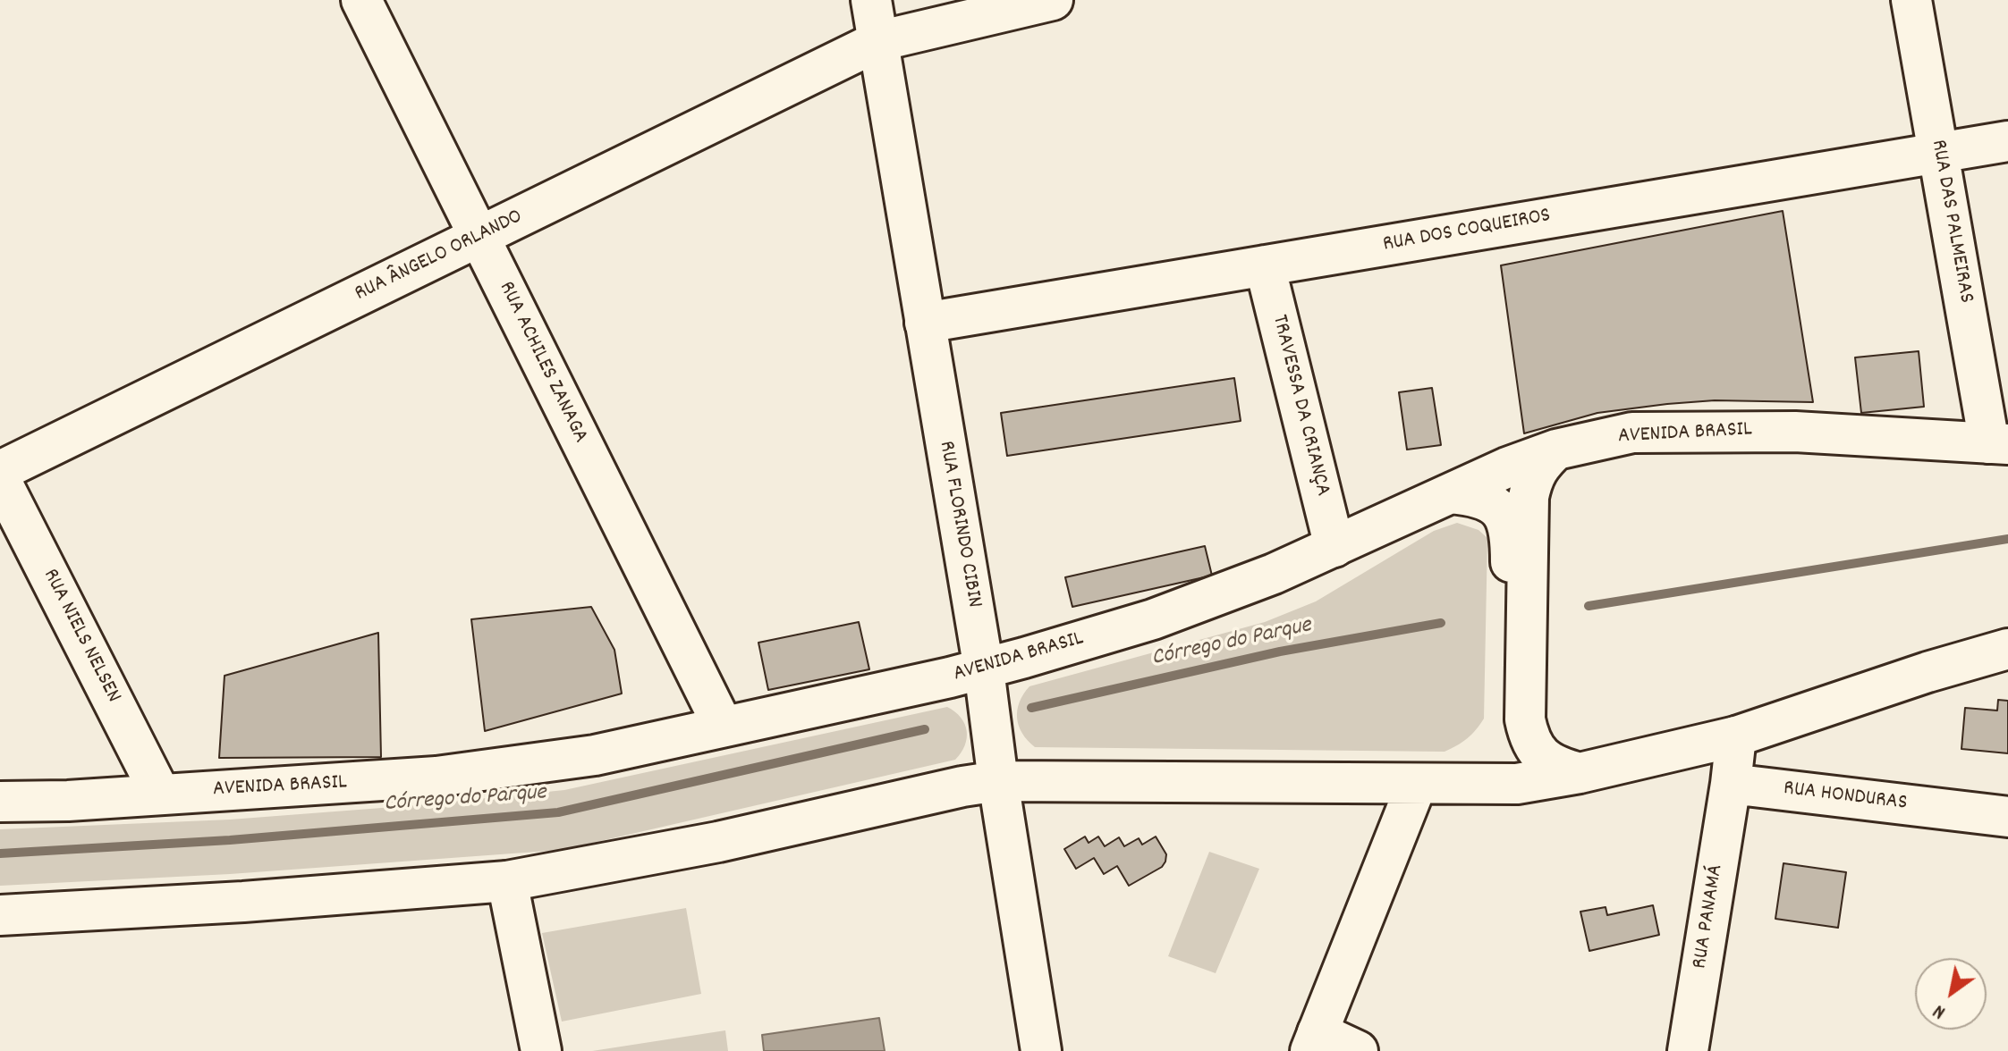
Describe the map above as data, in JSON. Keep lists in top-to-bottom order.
{
  "streets": {
    "main road": [
      "RUA DAS PALMEIRAS",
      "RUA DOS COQUEIROS",
      "RUA ÂNGELO ORLANDO",
      "RUA ACHILES ZANAGA",
      "TRAVESSA DA CRIANÇA",
      "AVENIDA BRASIL",
      "RUA FLORINDO CIBIN",
      "RUA NIELS NELSEN",
      "RUA HONDURAS",
      "RUA PANAMÁ"
    ]
  },
  "crossings": [
    ["RUA DAS PALMEIRAS", "RUA DOS COQUEIROS"],
    ["RUA DAS PALMEIRAS", "AVENIDA BRASIL"],
    ["RUA DOS COQUEIROS", "TRAVESSA DA CRIANÇA"],
    ["RUA DOS COQUEIROS", "RUA FLORINDO CIBIN"],
    ["RUA ÂNGELO ORLANDO", "RUA ACHILES ZANAGA"],
    ["RUA ÂNGELO ORLANDO", "RUA FLORINDO CIBIN"],
    ["RUA ACHILES ZANAGA", "AVENIDA BRASIL"],
    ["TRAVESSA DA CRIANÇA", "AVENIDA BRASIL"],
    ["AVENIDA BRASIL", "RUA FLORINDO CIBIN"],
    ["AVENIDA BRASIL", "RUA NIELS NELSEN"],
    ["RUA HONDURAS", "RUA PANAMÁ"]
  ],
  "water": ["Córrego do Parque"],
  "north": "bottom left"
}
